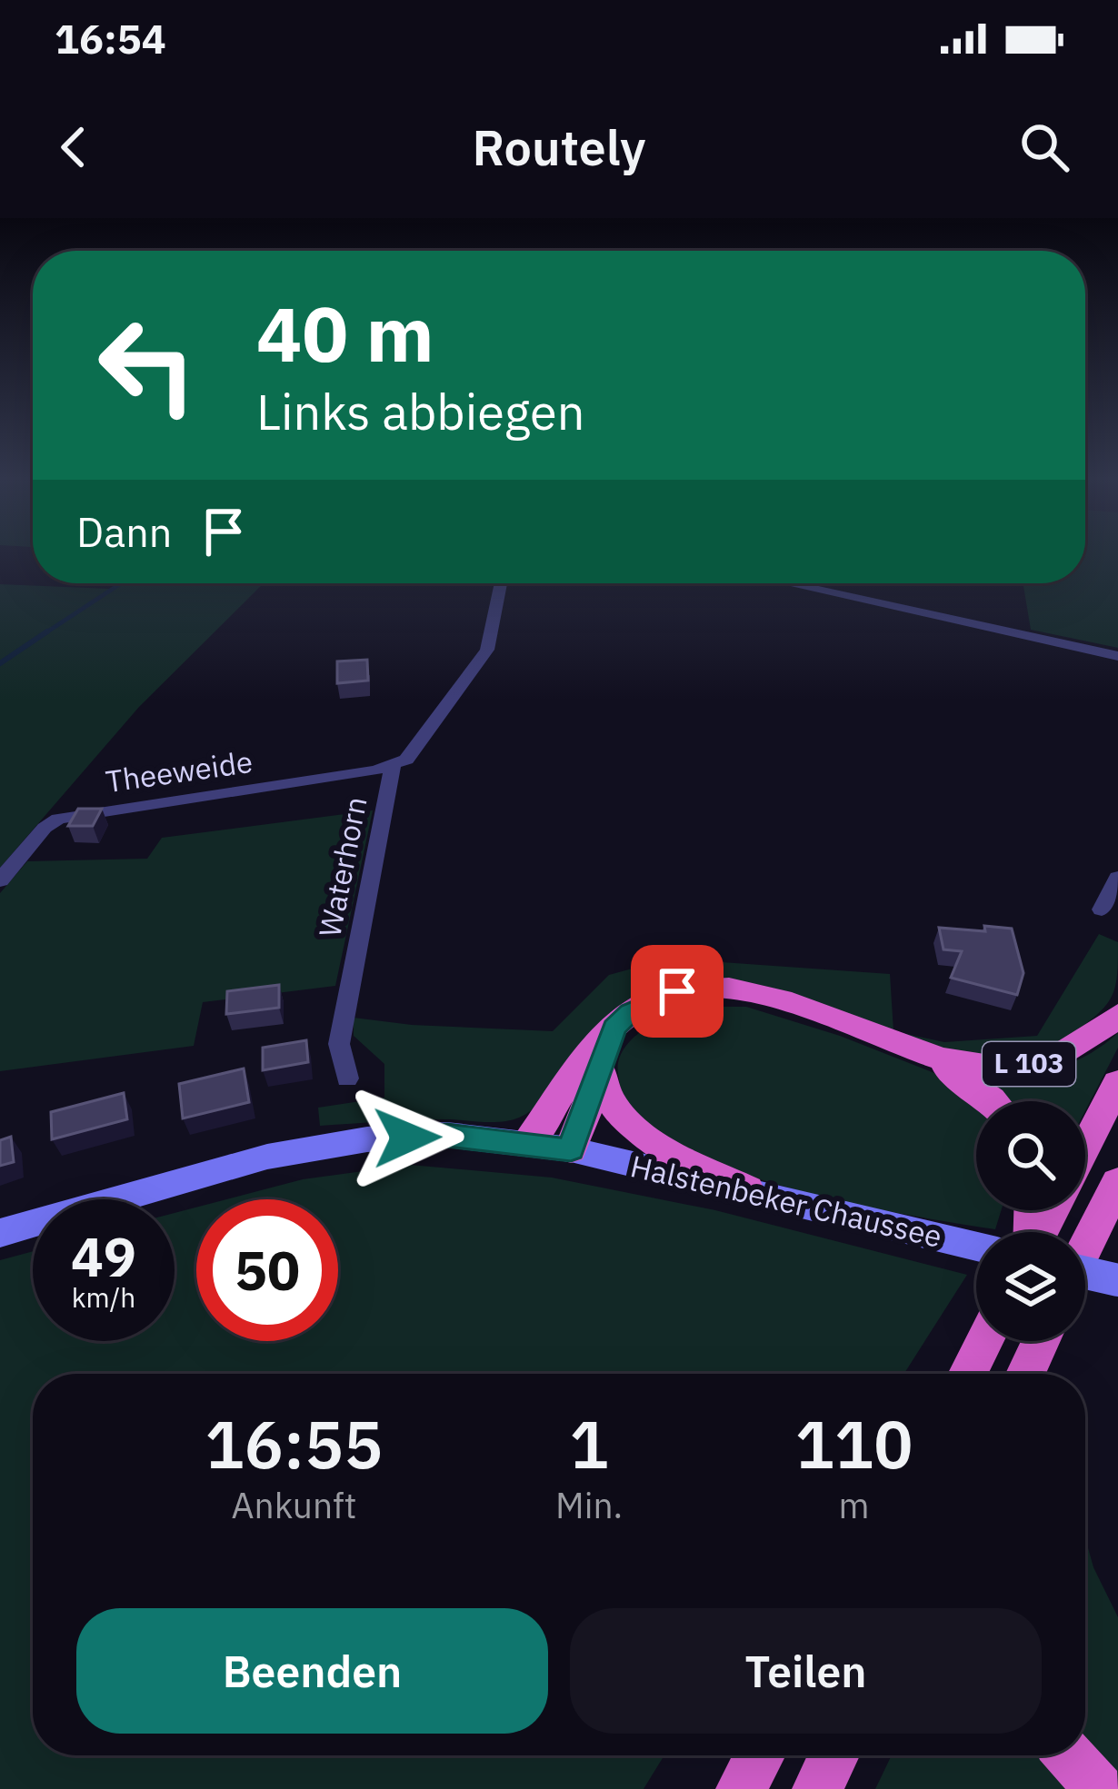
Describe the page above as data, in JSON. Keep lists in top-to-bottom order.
{
  "streets": {
    "highway": ["L 103"],
    "main road": ["Halstenbeker Chaussee"],
    "street": ["Theeweide", "Waterhorn"]
  },
  "crossings": [
    ["Theeweide", "Waterhorn"],
    ["L 103", "Halstenbeker Chaussee"]
  ],
  "page": {
    "status": "16:54",
    "header": "Routely",
    "turn": ["40 m", "Links abbiegen"],
    "then": "Dann",
    "speed": "49 km/h",
    "limit": "50",
    "eta": [
      "16:55",
      "Ankunft",
      "1",
      "Min.",
      "110",
      "m"
    ],
    "buttons": ["Beenden", "Teilen"]
  }
}
